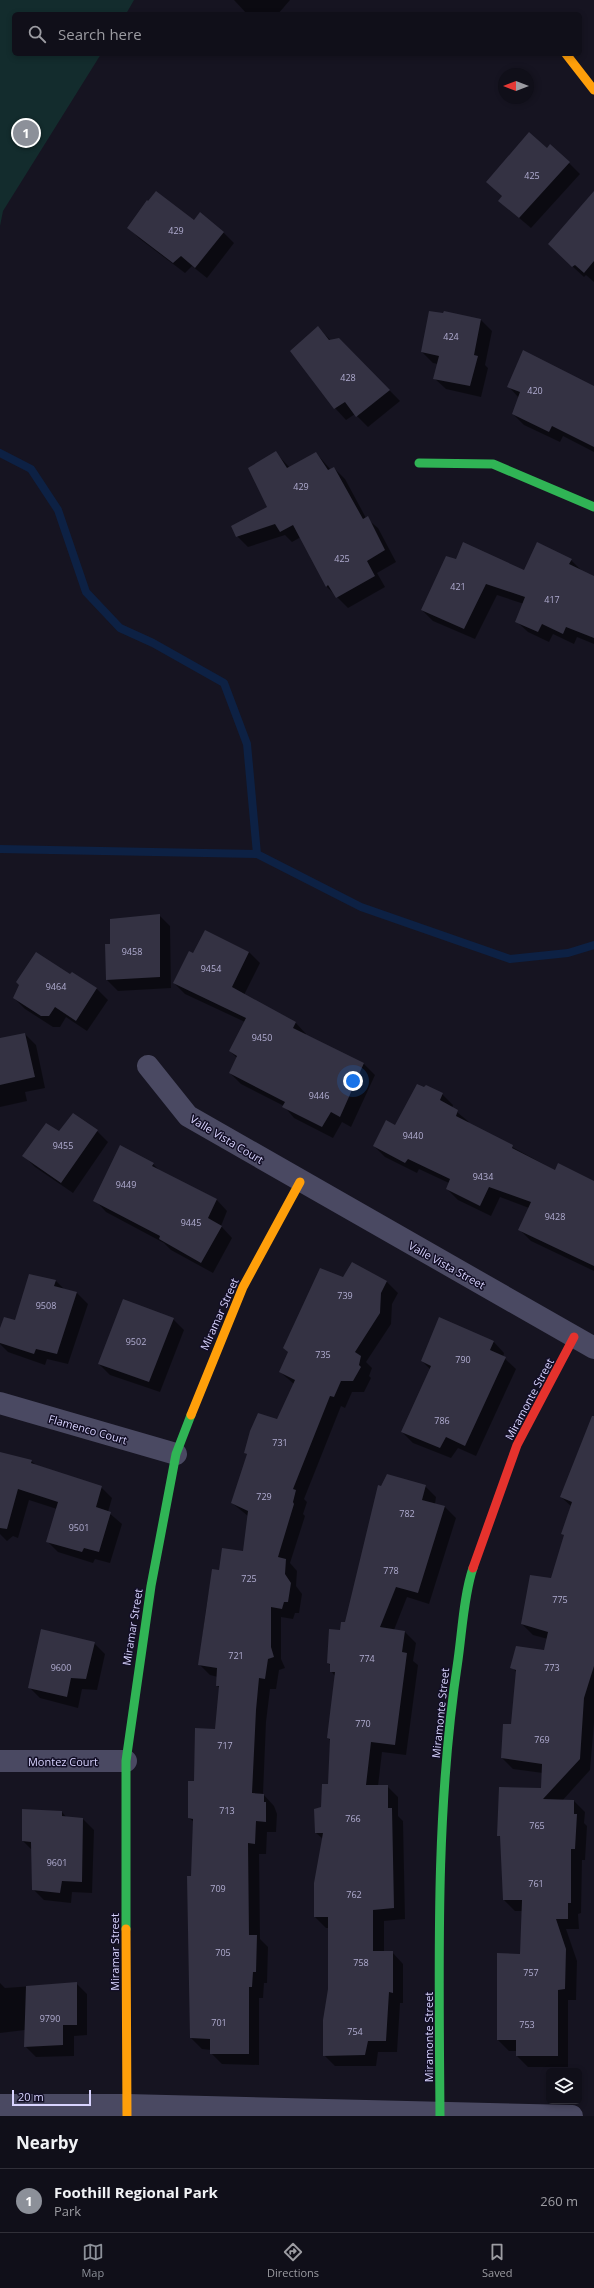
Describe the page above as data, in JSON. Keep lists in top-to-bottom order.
{
  "streets": {
    "street": [
      "Valle Vista Court",
      "Valle Vista Street",
      "Miramar Street",
      "Miramonte Street",
      "Flamenco Court",
      "Montez Court"
    ]
  },
  "crossings": [
    ["Valle Vista Court", "Valle Vista Street"],
    ["Valle Vista Court", "Miramar Street"],
    ["Valle Vista Street", "Miramar Street"],
    ["Valle Vista Street", "Miramonte Street"],
    ["Miramar Street", "Flamenco Court"],
    ["Miramar Street", "Montez Court"]
  ],
  "house_numbers": [
    "425",
    "429",
    "424",
    "428",
    "420",
    "429",
    "425",
    "421",
    "417",
    "9458",
    "9454",
    "9464",
    "9450",
    "9446",
    "9440",
    "9455",
    "9434",
    "9449",
    "9428",
    "9445",
    "739",
    "9508",
    "9502",
    "735",
    "790",
    "786",
    "731",
    "729",
    "782",
    "9501",
    "778",
    "725",
    "775",
    "721",
    "774",
    "9600",
    "773",
    "770",
    "769",
    "717",
    "713",
    "766",
    "765",
    "9601",
    "761",
    "709",
    "762",
    "705",
    "758",
    "757",
    "9790",
    "701",
    "753",
    "754"
  ],
  "scale_bar": "20 m",
  "north": "left",
  "page": {
    "search": "Search here",
    "pins": "1",
    "scale": "20 m",
    "heading": "Nearby",
    "list": [
      {
        "mark": "1",
        "name": "Foothill Regional Park",
        "note": "Park",
        "value": "260 m"
      }
    ],
    "nav": ["Map", "Directions", "Saved"]
  }
}
